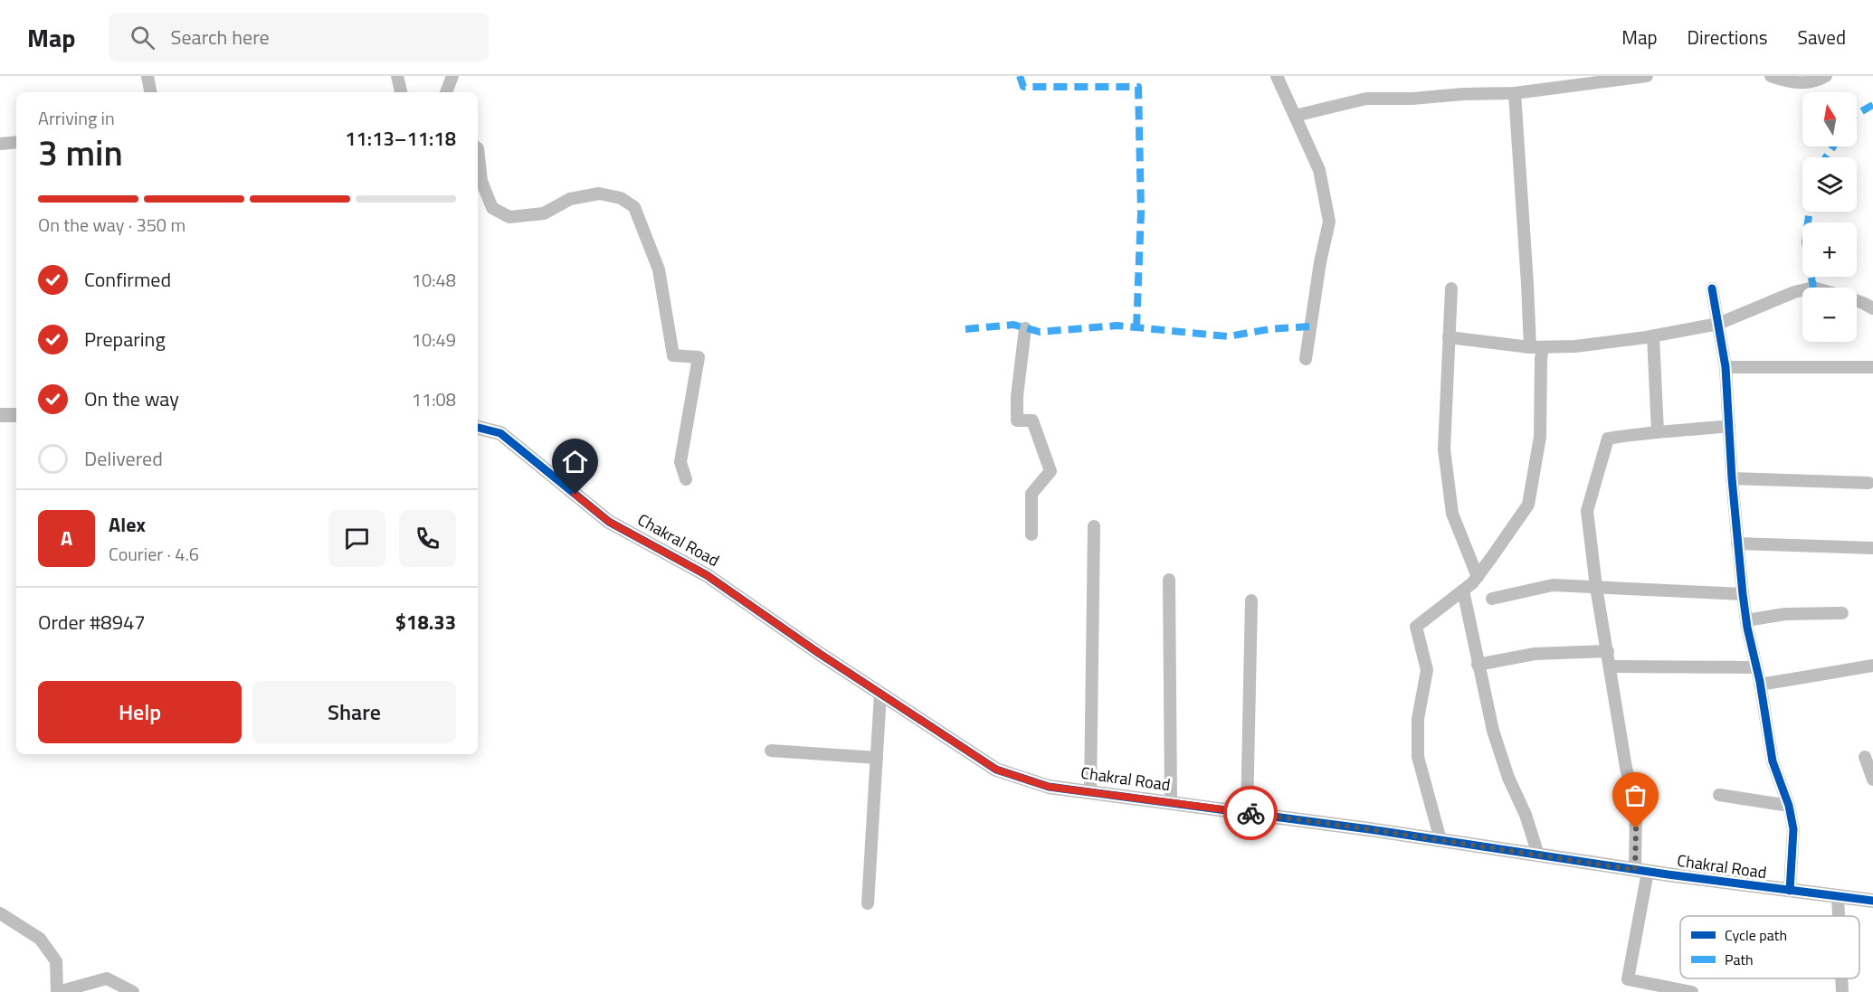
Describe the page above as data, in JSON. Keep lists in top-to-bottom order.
{
  "streets": {
    "street": ["Chakral Road"]
  },
  "legend": ["Cycle path", "Path"],
  "north": "top",
  "page": {
    "header": "Map",
    "search": "Search here",
    "nav": ["Map", "Directions", "Saved"],
    "map_buttons": ["+", "−"],
    "heading": ["3 min", "Arriving in", "11:13–11:18"],
    "panel": [
      "Alex",
      "Courier · 4.6",
      "Order #8947",
      "$18.33"
    ],
    "bar": "On the way · 350 m",
    "list": [
      ["Confirmed", "10:48"],
      ["Preparing", "10:49"],
      ["On the way", "11:08"],
      "Delivered"
    ],
    "round": "A",
    "buttons": ["Help", "Share"]
  }
}
